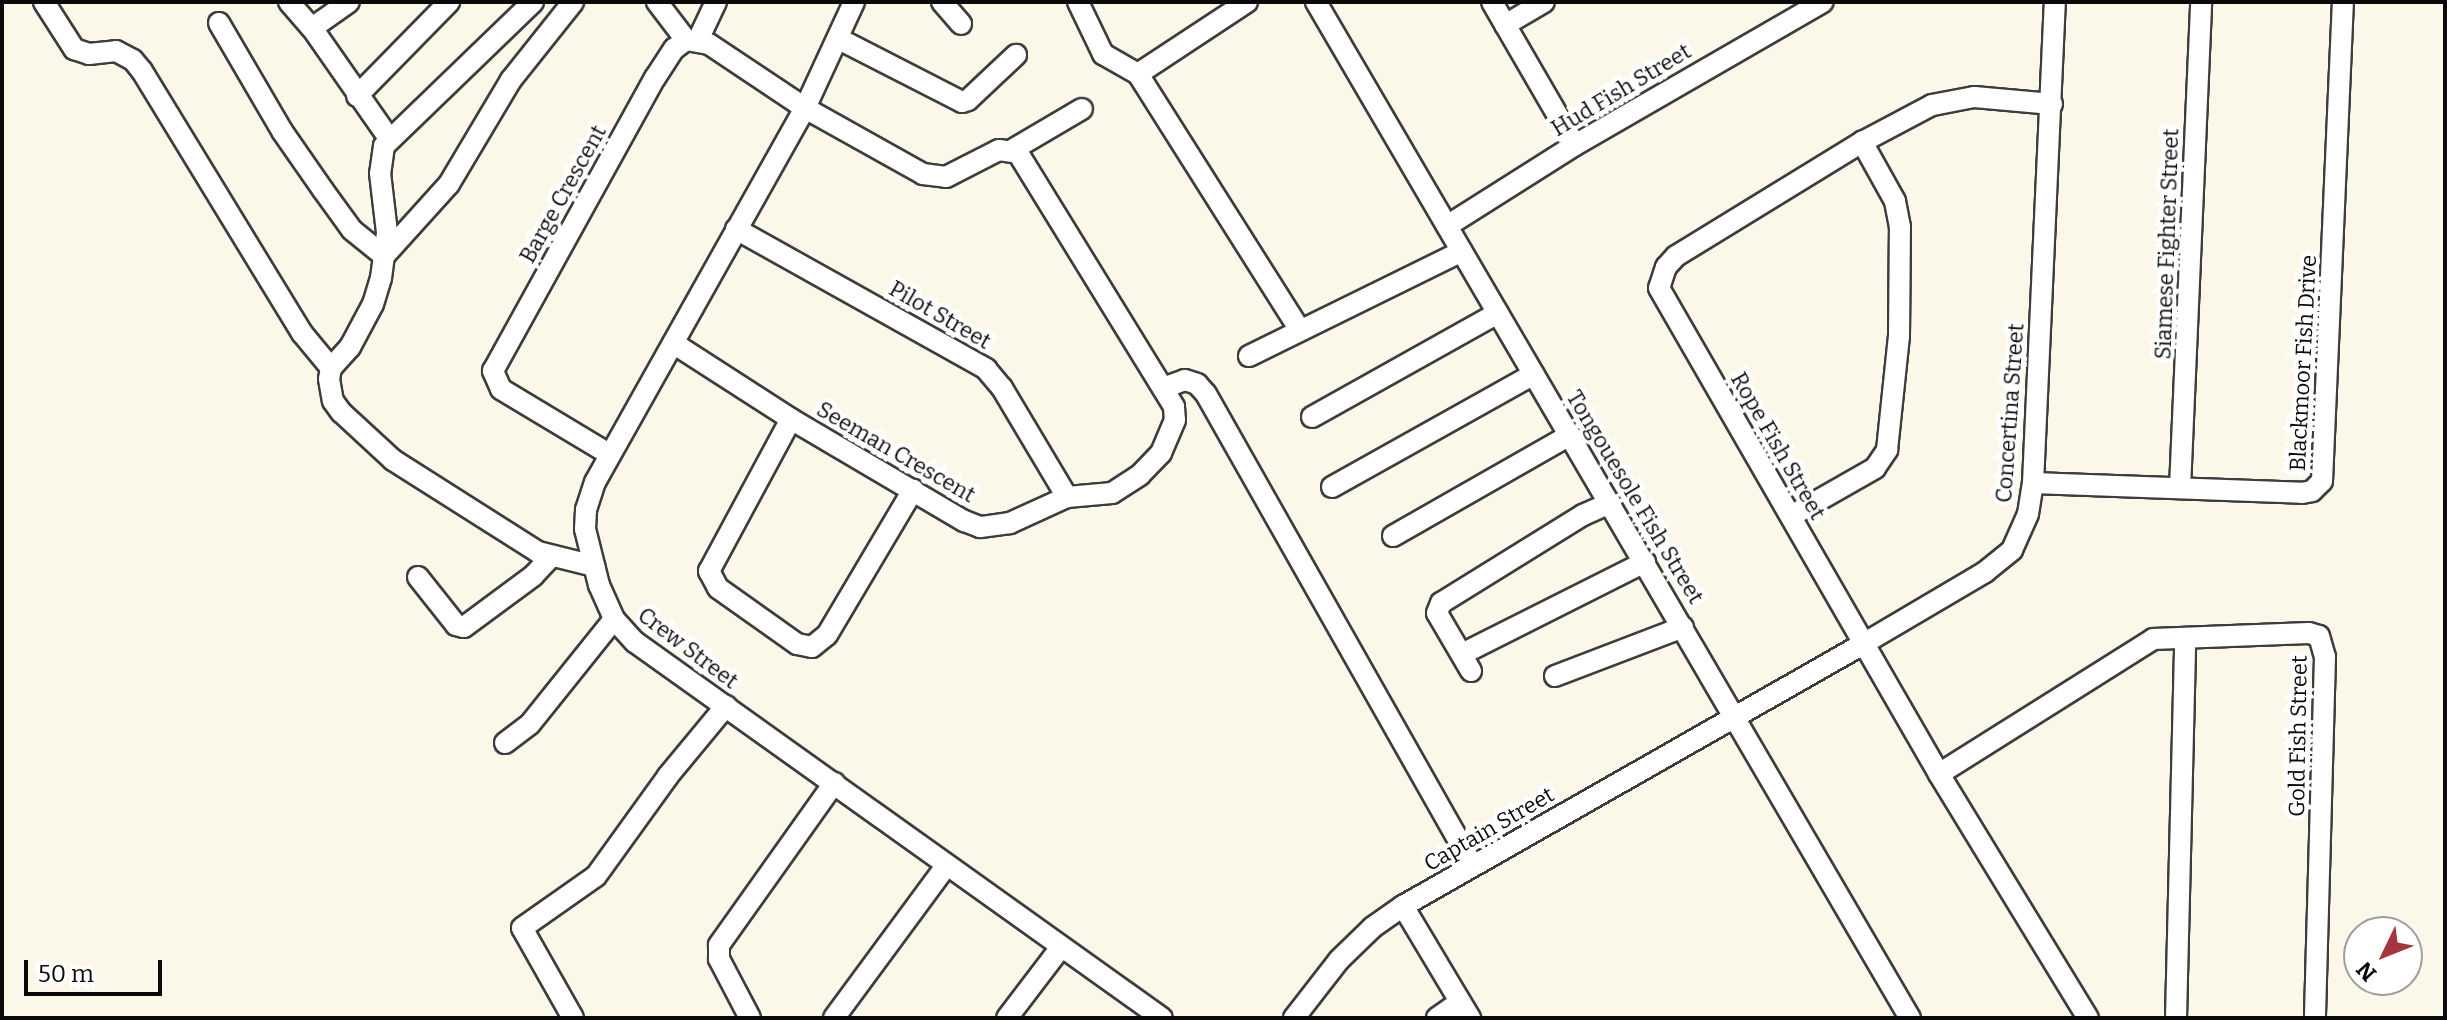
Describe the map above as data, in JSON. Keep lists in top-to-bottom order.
{
  "streets": {
    "street": [
      "Hud Fish Street",
      "Barge Crescent",
      "Siamese Fighter Street",
      "Pilot Street",
      "Blackmoor Fish Drive",
      "Concertina Street",
      "Rope Fish Street",
      "Seeman Crescent",
      "Tongouesole Fish Street",
      "Crew Street",
      "Gold Fish Street",
      "Captain Street"
    ]
  },
  "crossings": [
    ["Hud Fish Street", "Tongouesole Fish Street"],
    ["Barge Crescent", "Crew Street"],
    ["Siamese Fighter Street", "Blackmoor Fish Drive"],
    ["Pilot Street", "Seeman Crescent"],
    ["Pilot Street", "Crew Street"],
    ["Blackmoor Fish Drive", "Concertina Street"],
    ["Concertina Street", "Rope Fish Street"],
    ["Concertina Street", "Tongouesole Fish Street"],
    ["Concertina Street", "Captain Street"],
    ["Rope Fish Street", "Gold Fish Street"],
    ["Seeman Crescent", "Crew Street"],
    ["Tongouesole Fish Street", "Captain Street"]
  ],
  "scale_bar": "50 m",
  "north": "bottom left"
}
